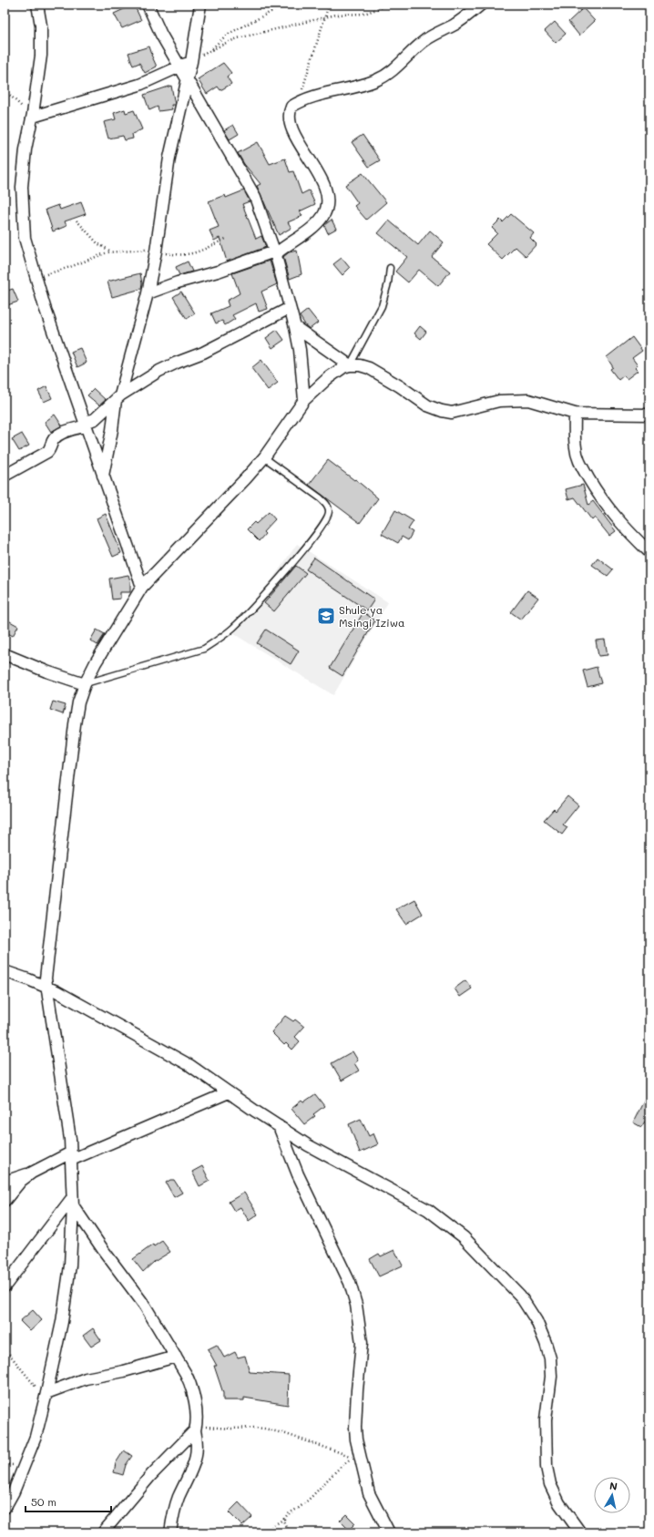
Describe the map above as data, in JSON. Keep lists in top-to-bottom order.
{
  "places": {
    "school or university": ["Shule ya Msingi Iziwa"]
  },
  "scale_bar": "50 m",
  "north": "top"
}
